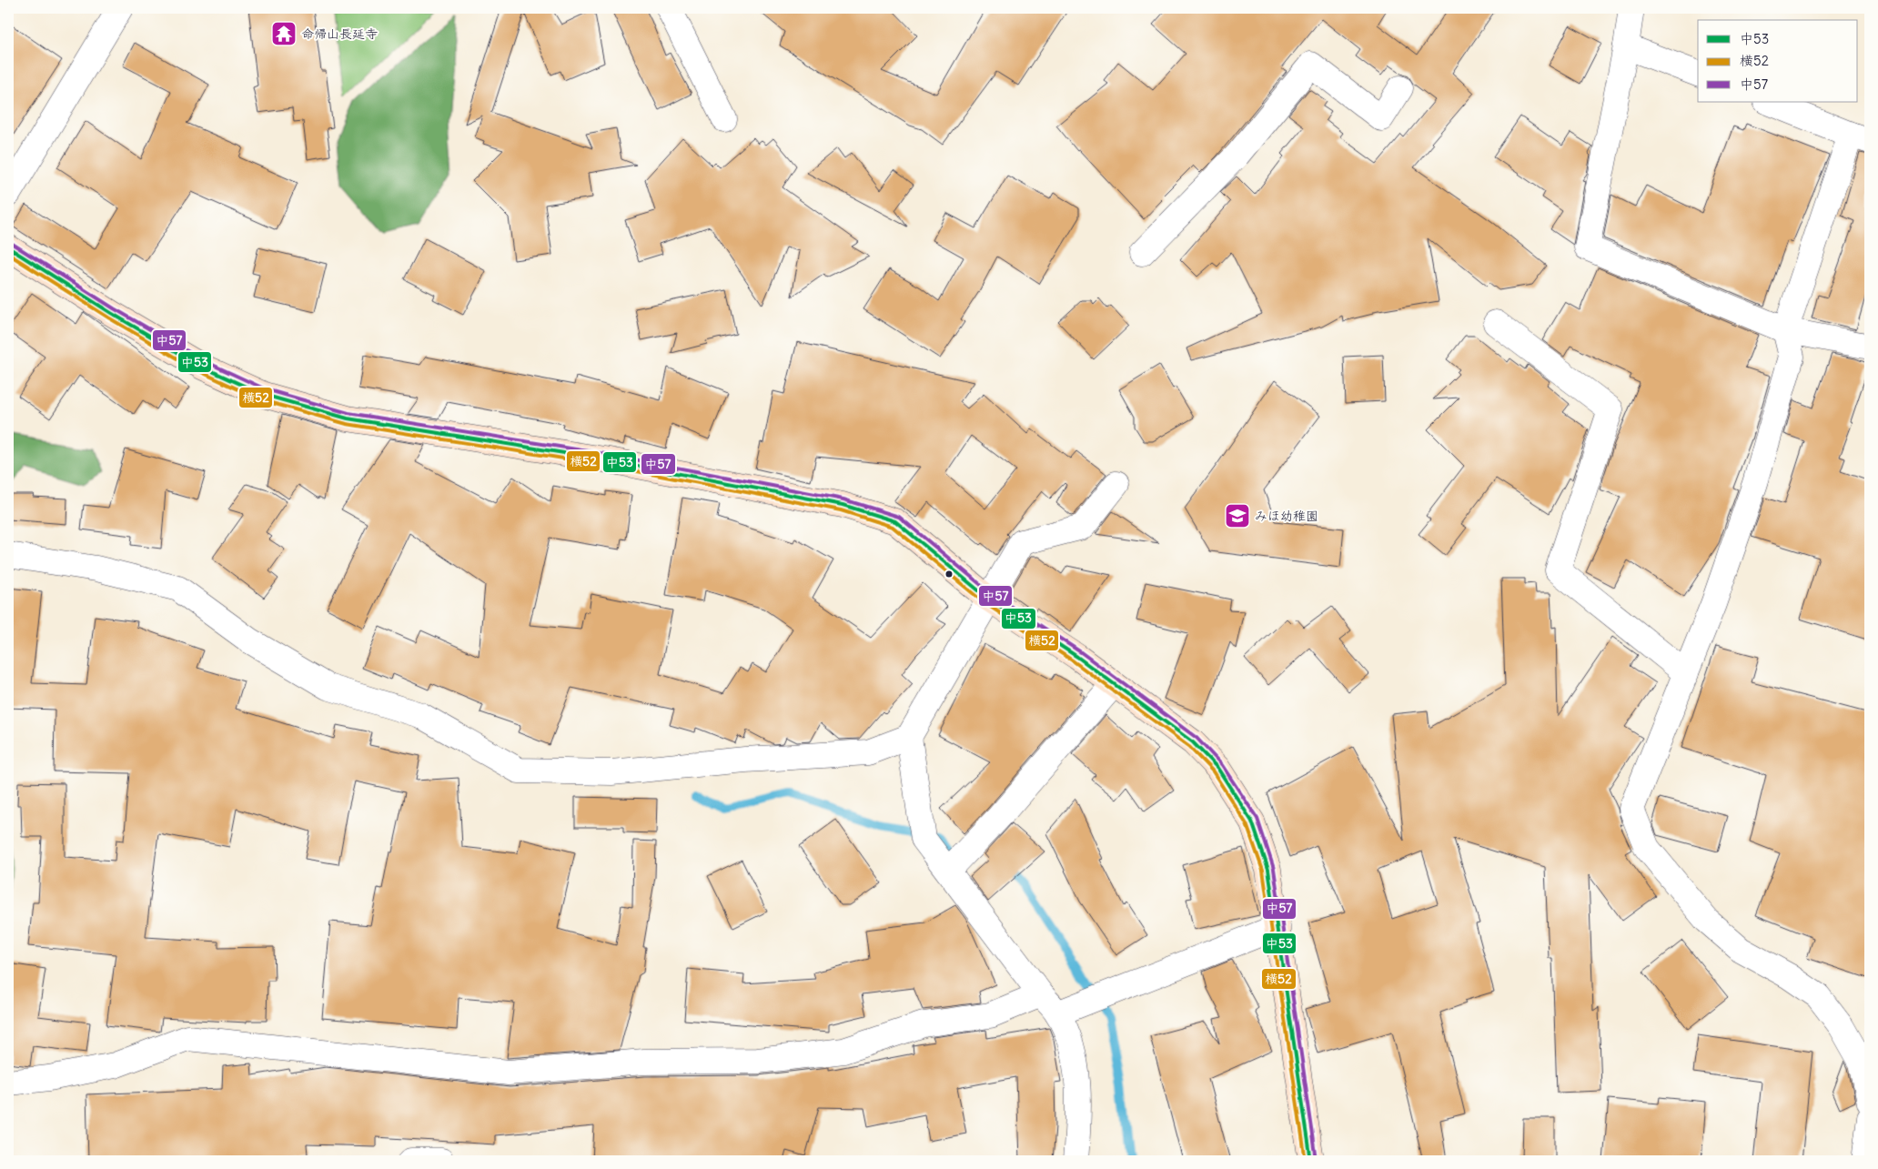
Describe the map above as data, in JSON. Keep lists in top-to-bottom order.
{
  "places": {
    "temple": ["命帰山長延寺"],
    "school or university": ["みほ幼稚園"]
  },
  "lines": ["transit line 中57", "transit line 中53", "transit line 横52"],
  "legend": ["中53", "横52", "中57"]
}
